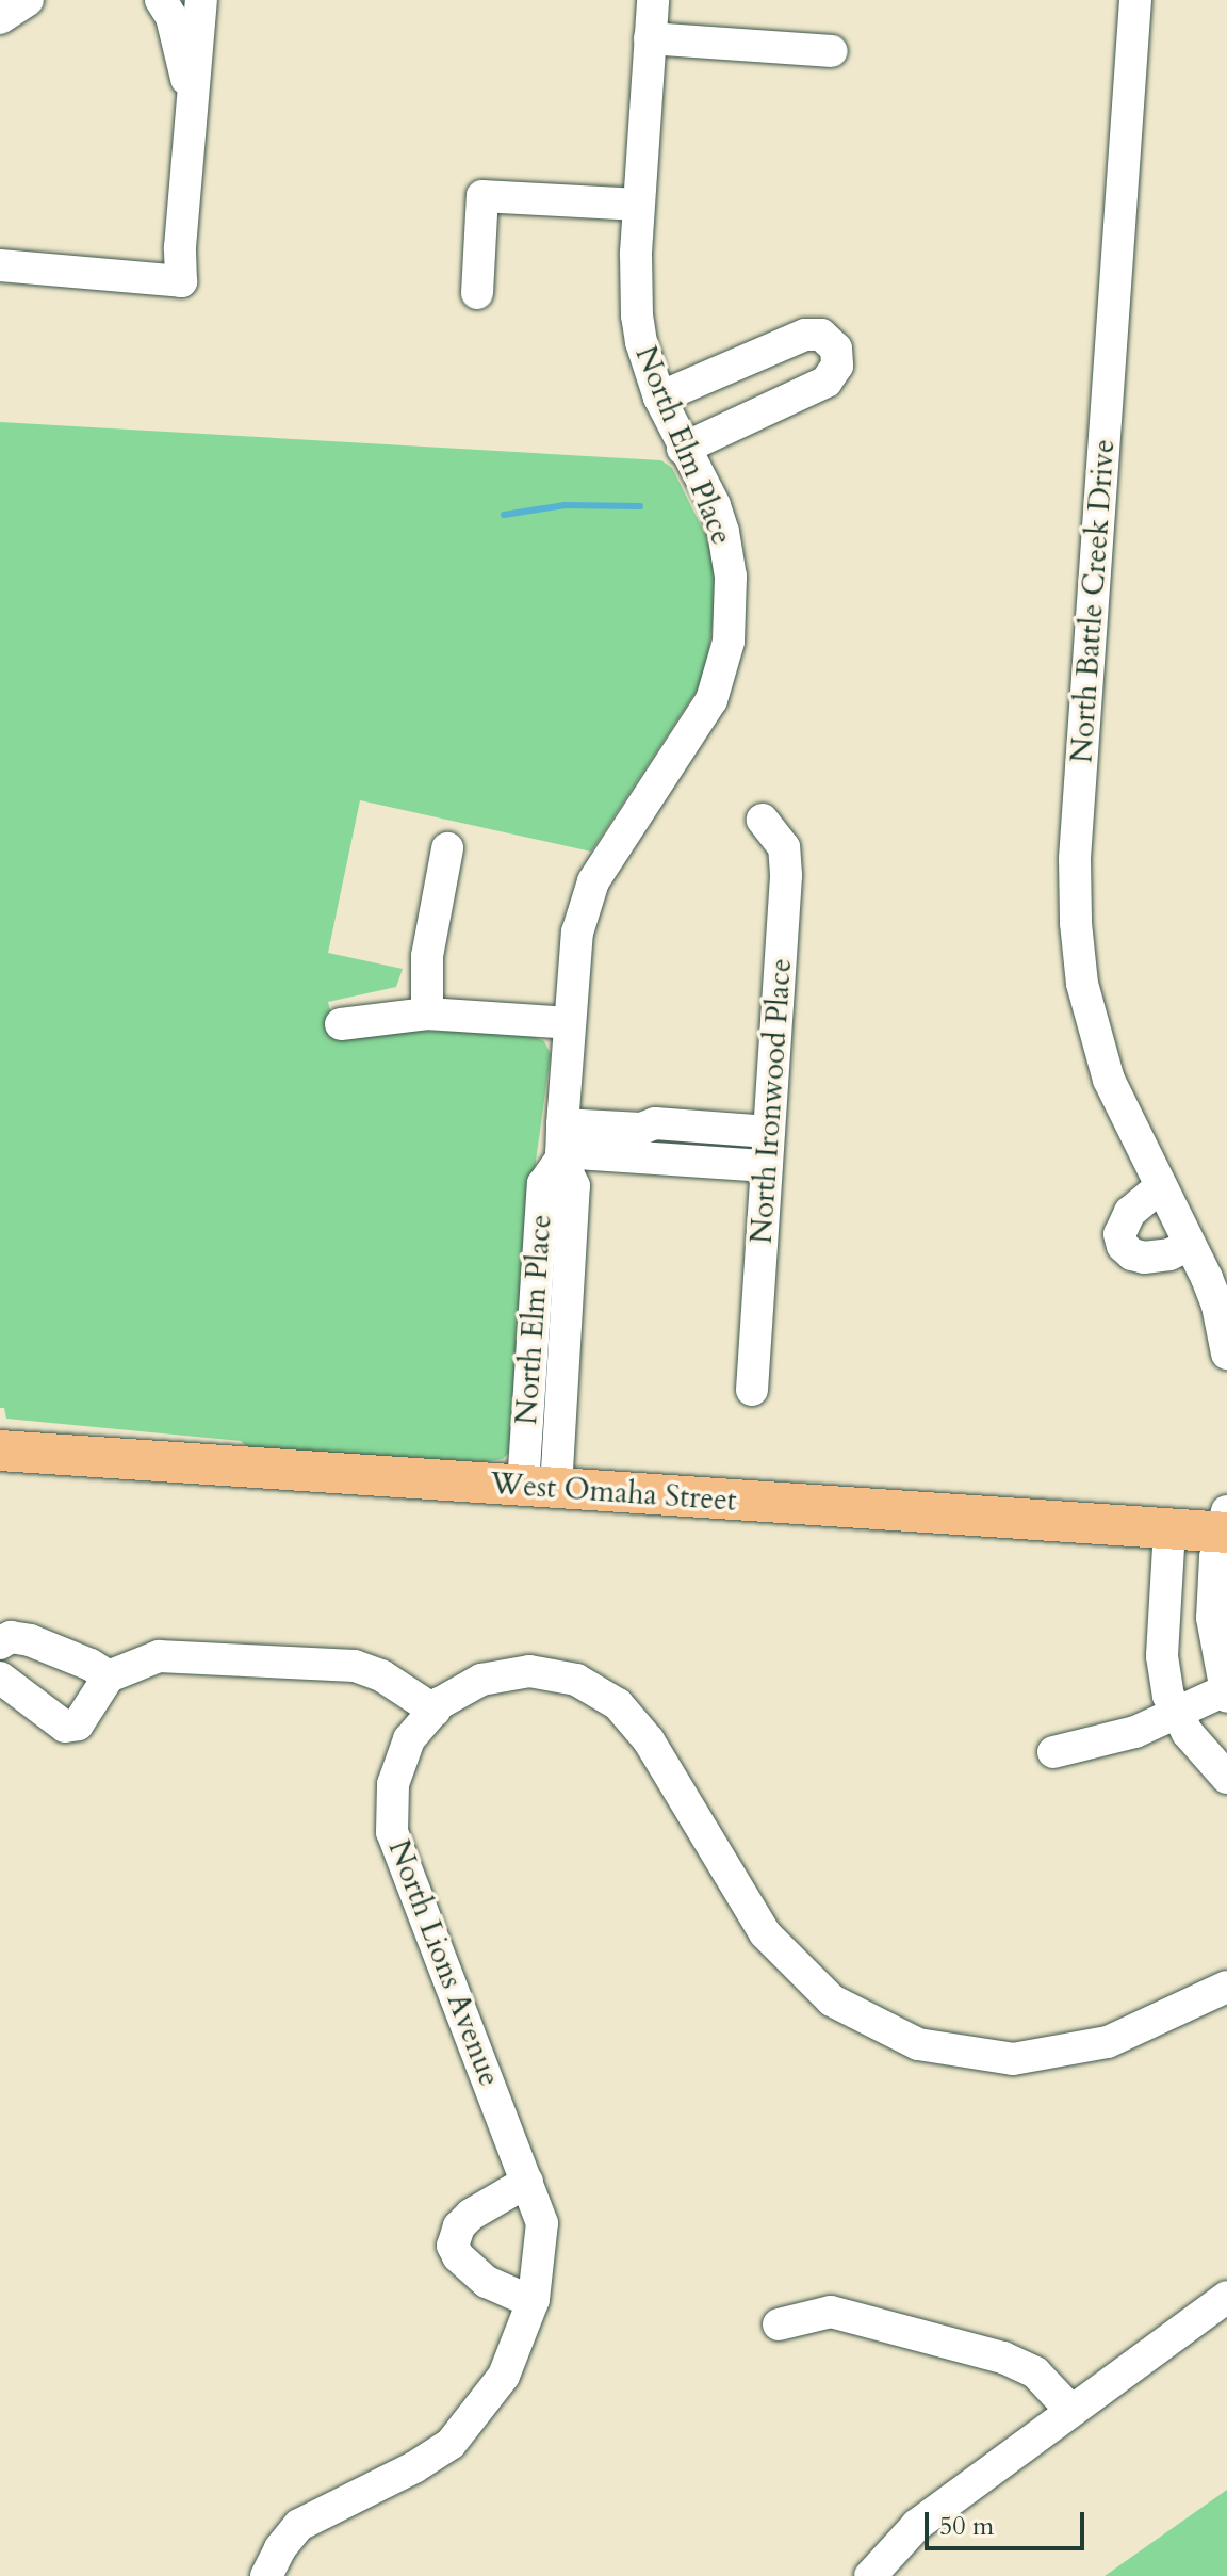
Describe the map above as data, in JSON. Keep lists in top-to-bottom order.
{
  "streets": {
    "main road": ["West Omaha Street"],
    "street": [
      "North Elm Place",
      "North Battle Creek Drive",
      "North Ironwood Place",
      "North Lions Avenue"
    ]
  },
  "crossings": [
    ["North Elm Place", "West Omaha Street"]
  ],
  "scale_bar": "50 m"
}
